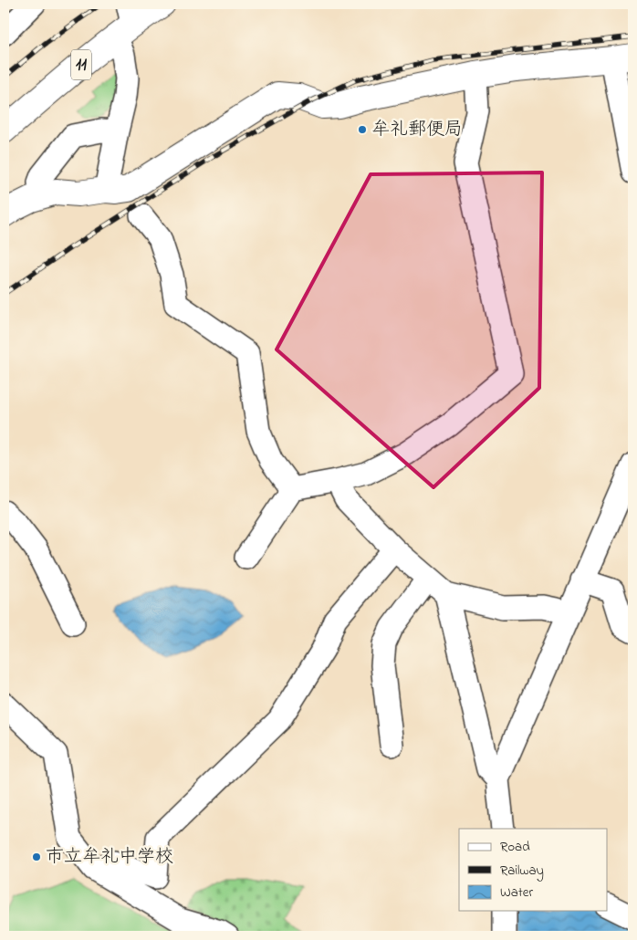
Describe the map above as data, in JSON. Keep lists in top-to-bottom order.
{
  "streets": {
    "main road": ["11"]
  },
  "places": ["牟礼郵便局", "市立牟礼中学校"],
  "legend": ["Road", "Railway", "Water"]
}
